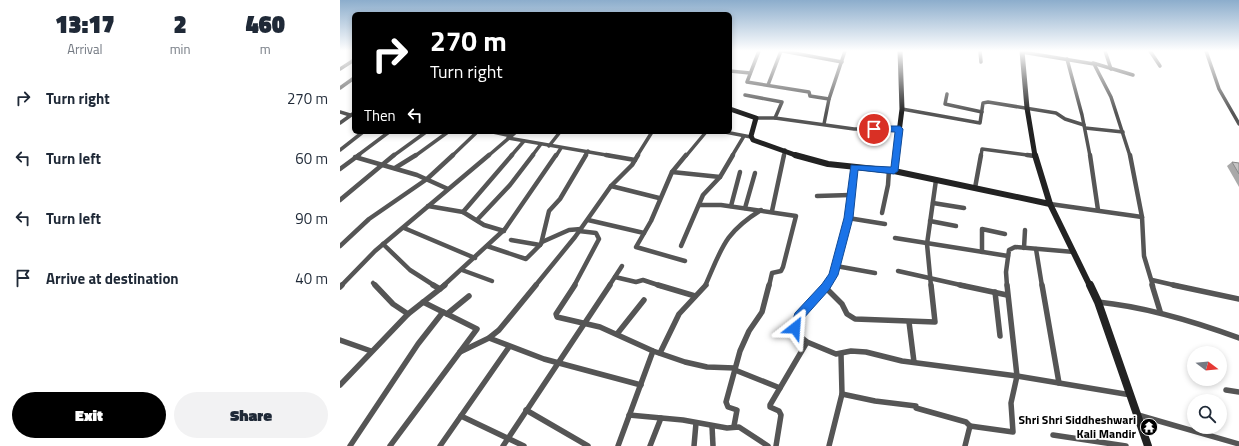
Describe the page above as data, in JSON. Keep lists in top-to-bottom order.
{
  "places": {
    "temple": ["Shri Shri Siddheshwari Kali Mandir"]
  },
  "north": "right",
  "page": {
    "eta": [
      "13:17",
      "Arrival",
      "2",
      "min",
      "460",
      "m"
    ],
    "turn": ["270 m", "Turn right"],
    "list": [
      {
        "name": "Turn right",
        "value": "270 m"
      },
      {
        "name": "Turn left",
        "value": "60 m"
      },
      {
        "name": "Turn left",
        "value": "90 m"
      },
      {
        "name": "Arrive at destination",
        "value": "40 m"
      }
    ],
    "then": "Then",
    "buttons": ["Exit", "Share"]
  }
}
